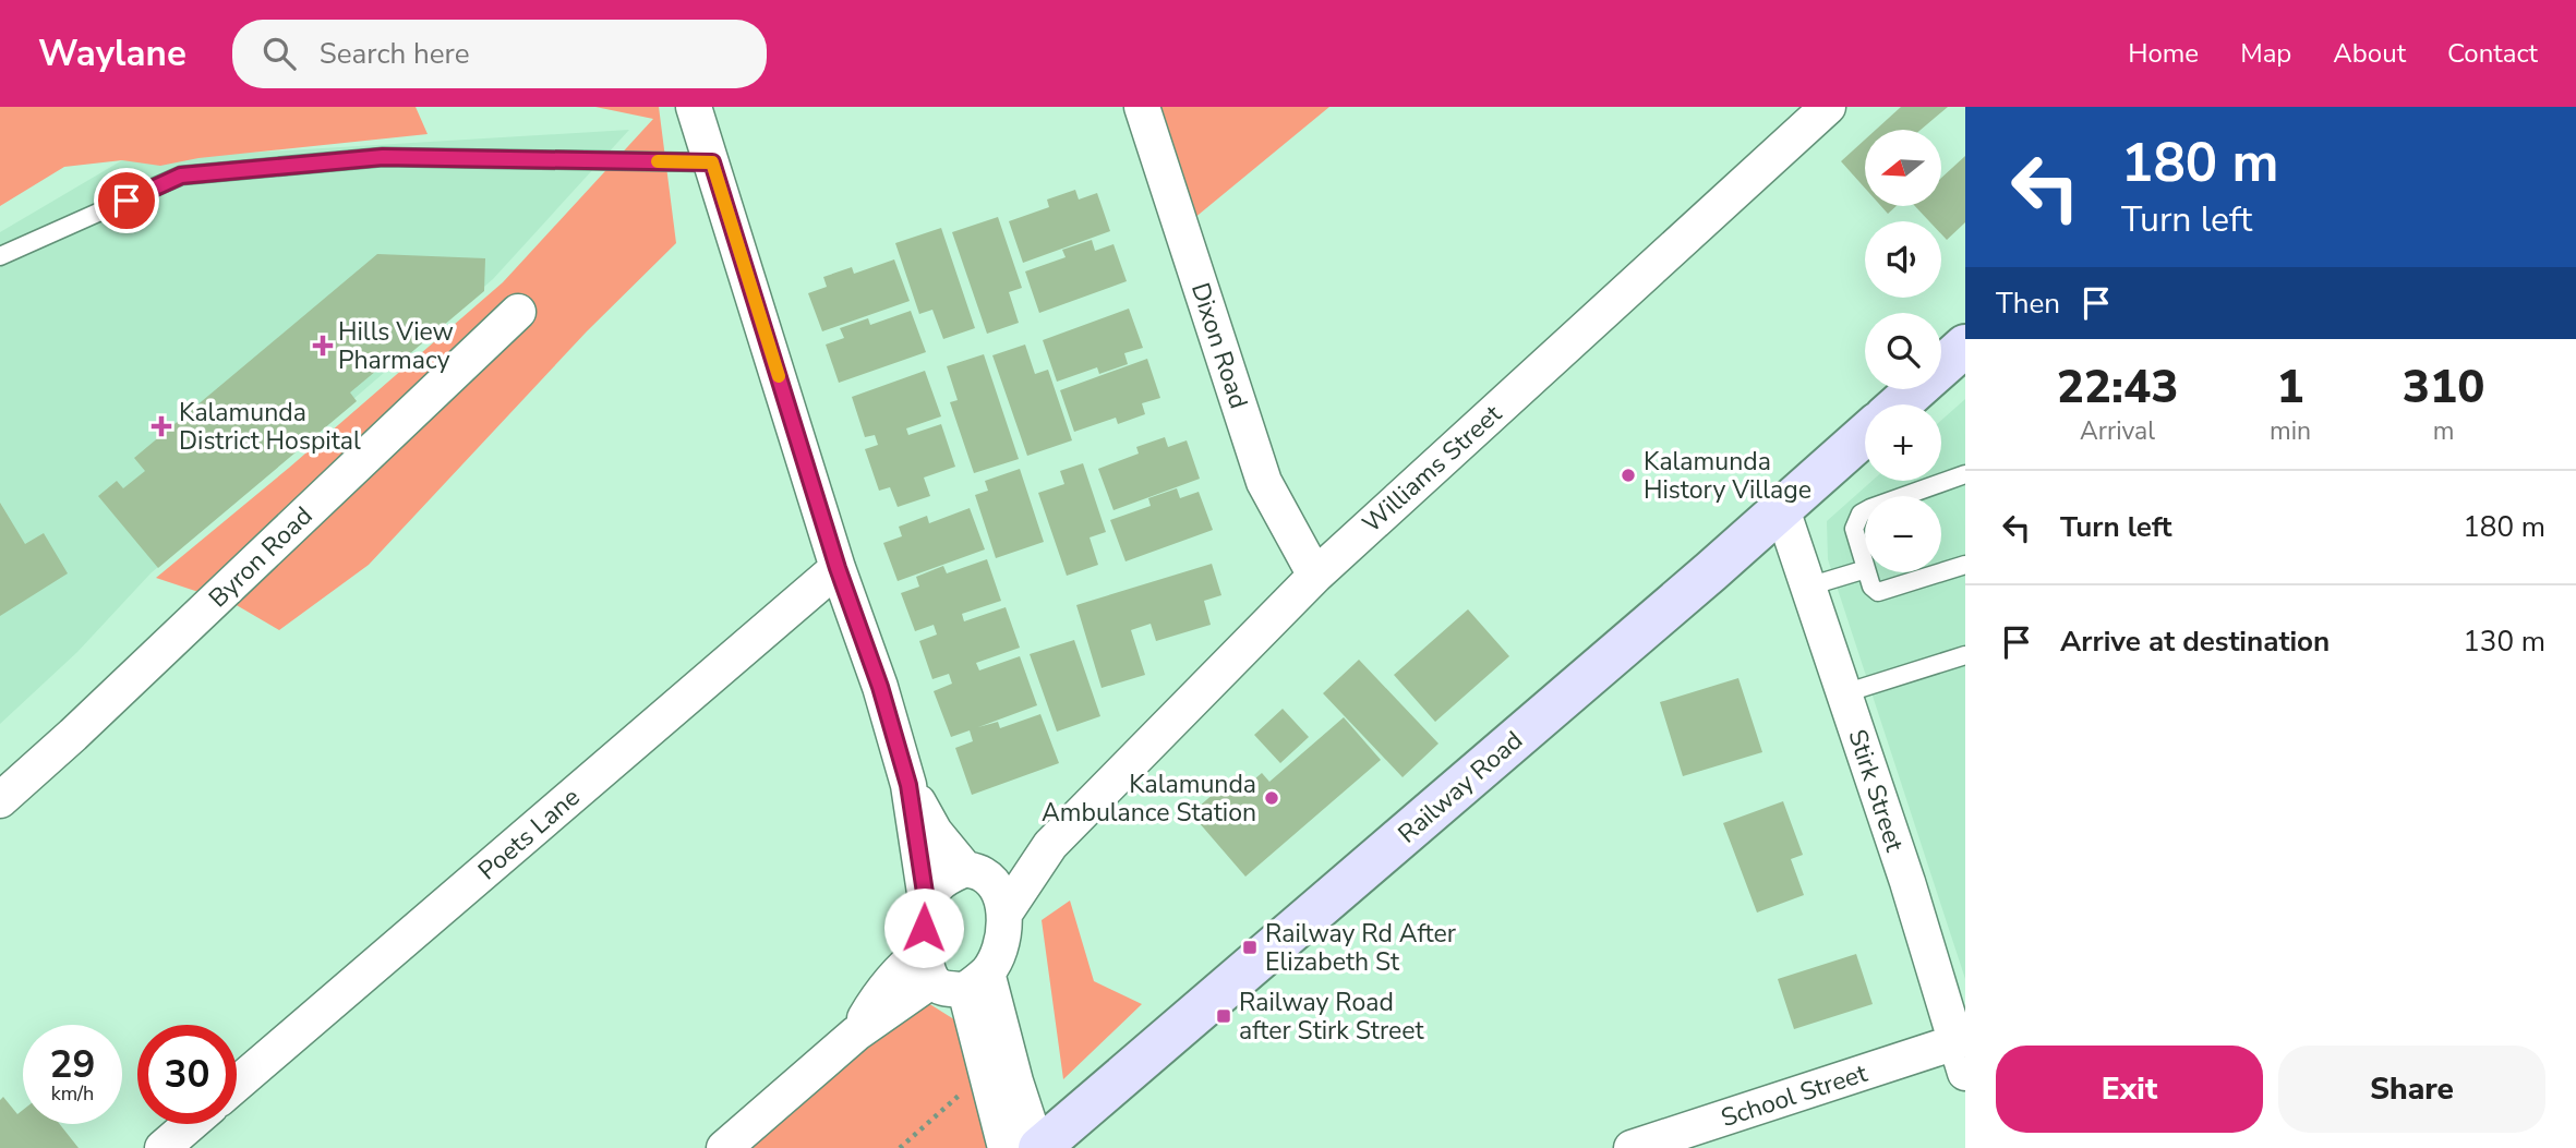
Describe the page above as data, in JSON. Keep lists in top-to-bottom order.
{
  "streets": {
    "street": [
      "Dixon Road",
      "Williams Street",
      "Byron Road",
      "Railway Road",
      "Stirk Street",
      "Poets Lane",
      "School Street"
    ]
  },
  "crossings": [
    ["Dixon Road", "Williams Street"],
    ["Railway Road", "Stirk Street"],
    ["Stirk Street", "School Street"]
  ],
  "places": {
    "health": ["Hills View Pharmacy", "Kalamunda District Hospital"],
    "other": ["Kalamunda History Village", "Kalamunda Ambulance Station"],
    "transit": ["Railway Rd After Elizabeth St", "Railway Road after Stirk Street"]
  },
  "north": "left",
  "page": {
    "header": "Waylane",
    "search": "Search here",
    "nav": [
      "Home",
      "Map",
      "About",
      "Contact"
    ],
    "turn": ["180 m", "Turn left"],
    "map_buttons": ["+", "−"],
    "then": "Then",
    "eta": [
      "22:43",
      "Arrival",
      "1",
      "min",
      "310",
      "m"
    ],
    "list": [
      {
        "name": "Turn left",
        "value": "180 m"
      },
      {
        "name": "Arrive at destination",
        "value": "130 m"
      }
    ],
    "speed": "29 km/h",
    "limit": "30",
    "buttons": ["Exit", "Share"]
  }
}
